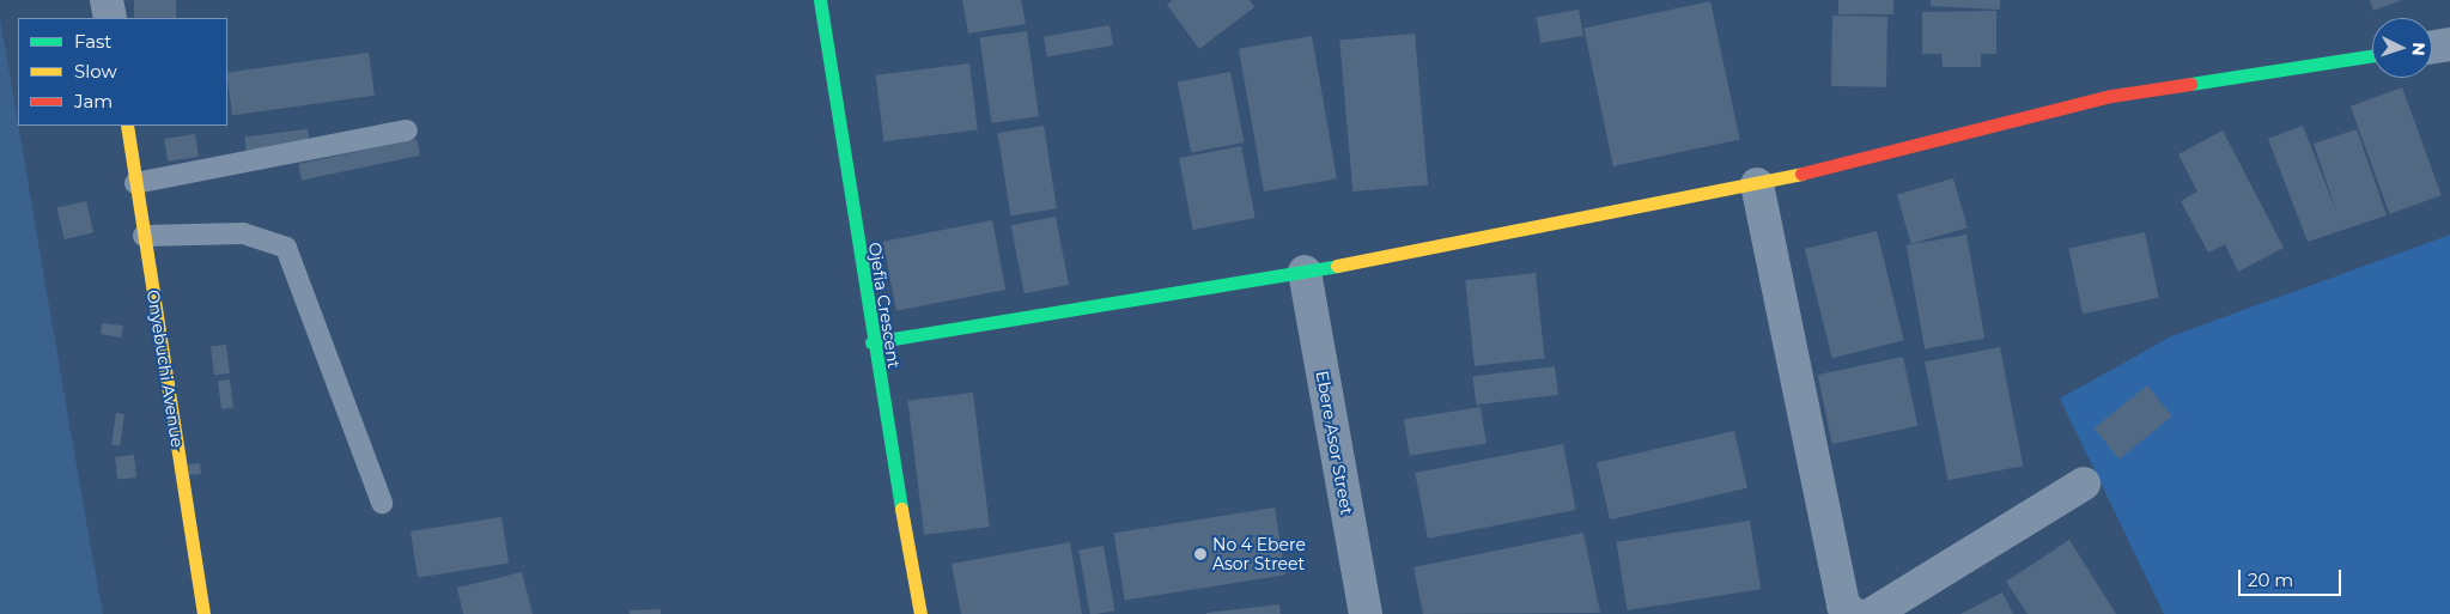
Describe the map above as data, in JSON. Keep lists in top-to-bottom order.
{
  "streets": {
    "street": ["Ojefia Crescent", "Onyebuchi Avenue", "Ebere Asor Street"]
  },
  "places": ["No 4 Ebere Asor Street"],
  "legend": ["Fast", "Slow", "Jam"],
  "scale_bar": "20 m",
  "north": "right"
}
